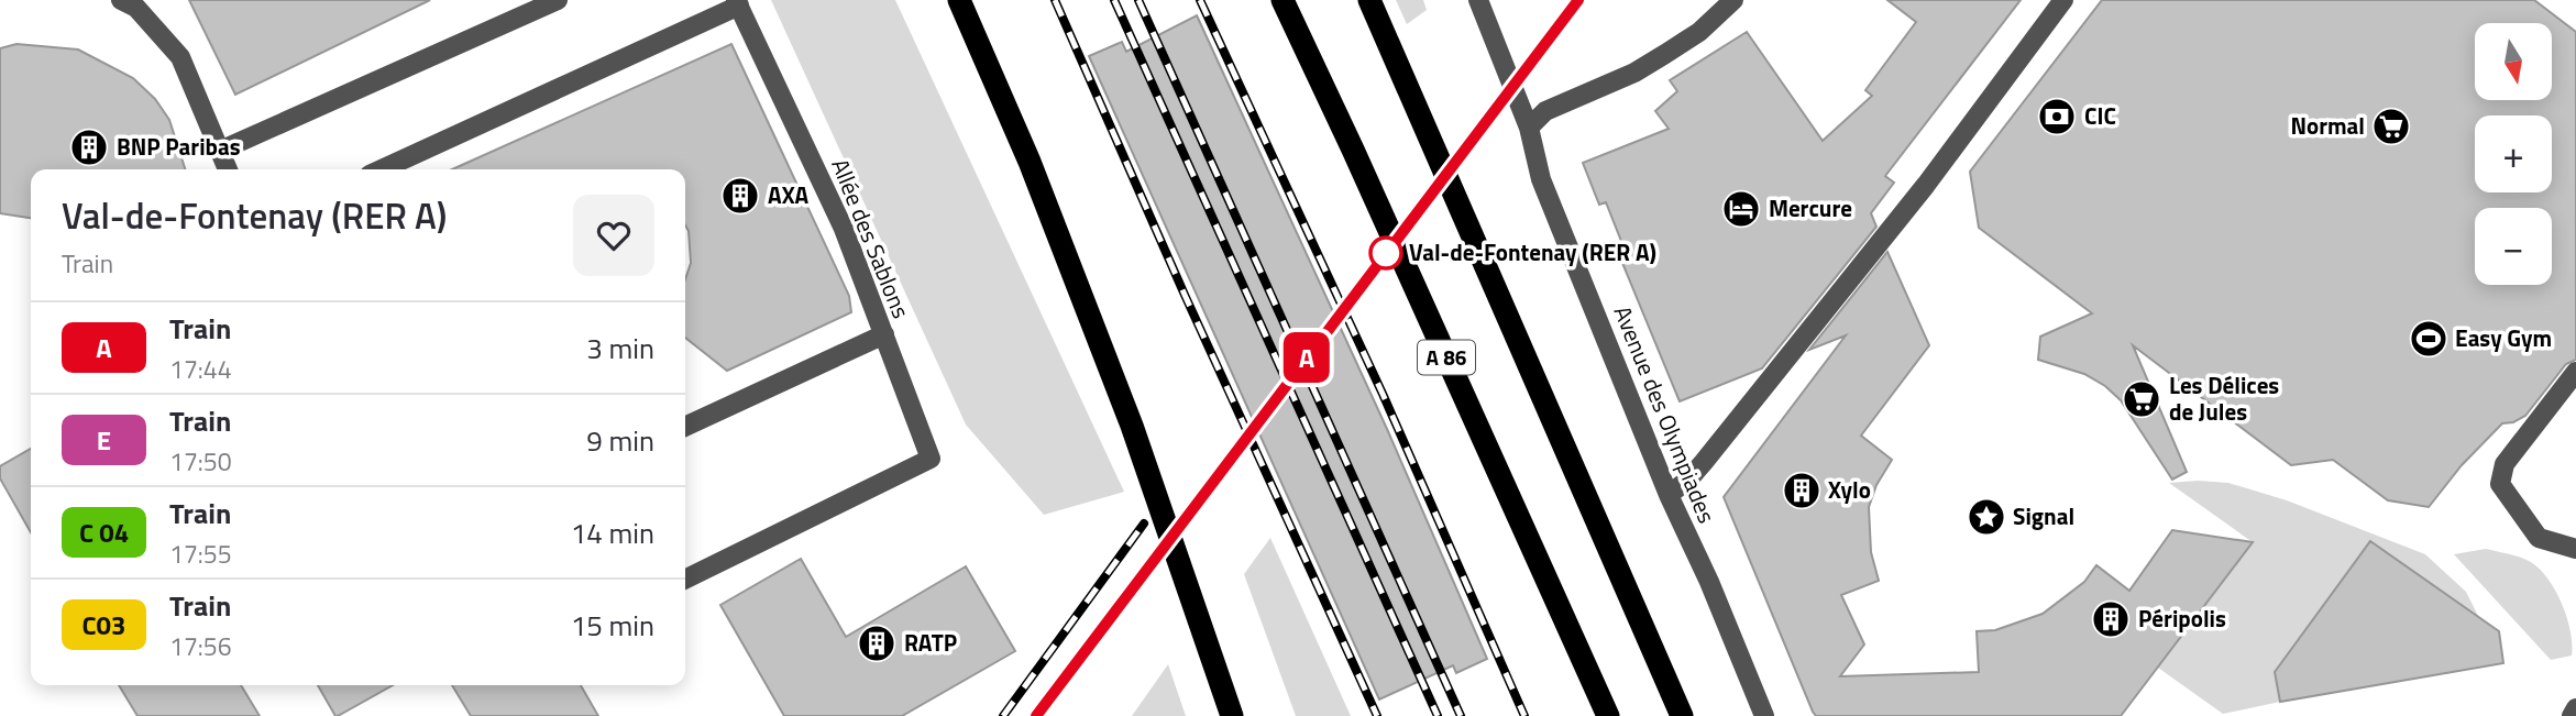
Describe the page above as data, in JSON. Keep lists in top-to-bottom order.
{
  "streets": {
    "highway": ["A 86"],
    "street": ["Allée des Sablons", "Avenue des Olympiades"]
  },
  "places": {
    "bank": ["CIC"],
    "supermarket": ["Normal", "Les Délices de Jules"],
    "building": [
      "BNP Paribas",
      "AXA",
      "Xylo",
      "Péripolis",
      "RATP"
    ],
    "hotel": ["Mercure"],
    "other": ["Val-de-Fontenay (RER A)"],
    "sports": ["Easy Gym"],
    "place": ["Signal"]
  },
  "north": "bottom",
  "page": {
    "on_map": "A",
    "map_buttons": ["+", "−"],
    "heading": ["Val-de-Fontenay (RER A)", "Train"],
    "list": [
      {
        "mark": "A",
        "name": "Train",
        "note": "17:44",
        "value": "3 min"
      },
      {
        "mark": "E",
        "name": "Train",
        "note": "17:50",
        "value": "9 min"
      },
      {
        "mark": "C 04",
        "name": "Train",
        "note": "17:55",
        "value": "14 min"
      },
      {
        "mark": "C03",
        "name": "Train",
        "note": "17:56",
        "value": "15 min"
      }
    ]
  }
}
